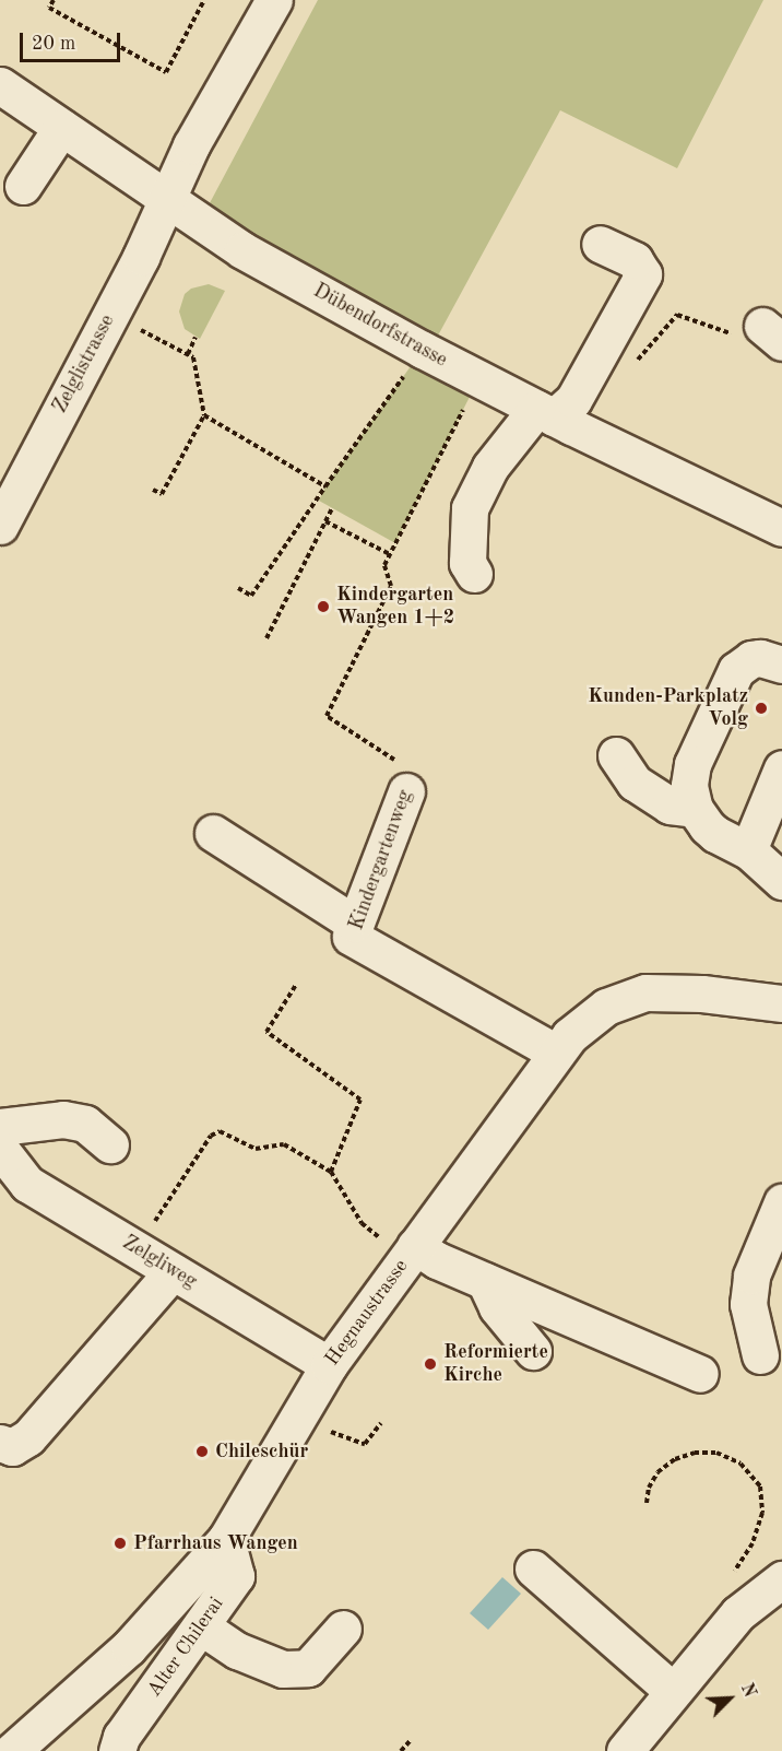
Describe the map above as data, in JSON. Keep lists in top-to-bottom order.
{
  "streets": {
    "street": [
      "Dübendorfstrasse",
      "Zelglistrasse",
      "Kindergartenweg",
      "Zelgliweg",
      "Hegnaustrasse",
      "Alter Chilerai"
    ]
  },
  "crossings": [
    ["Dübendorfstrasse", "Zelglistrasse"],
    ["Dübendorfstrasse", "Kindergartenweg"],
    ["Kindergartenweg", "Hegnaustrasse"],
    ["Zelgliweg", "Hegnaustrasse"],
    ["Hegnaustrasse", "Alter Chilerai"]
  ],
  "places": [
    "Kindergarten Wangen 1+2",
    "Kunden-Parkplatz Volg",
    "Reformierte Kirche",
    "Chileschür",
    "Pfarrhaus Wangen"
  ],
  "scale_bar": "20 m",
  "north": "top right"
}
